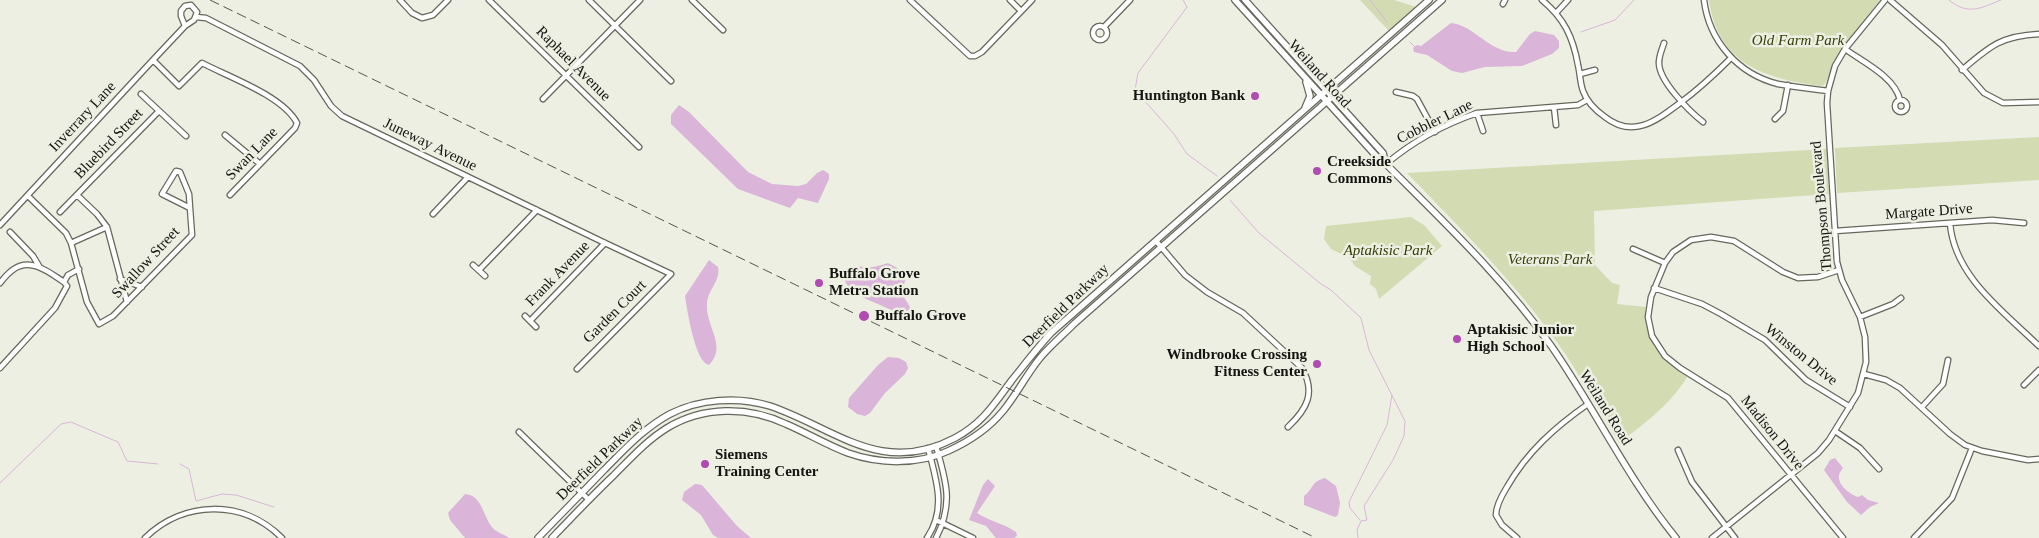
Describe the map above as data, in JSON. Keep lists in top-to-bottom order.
{
  "streets": {
    "main road": ["Weiland Road", "Deerfield Parkway"],
    "street": [
      "Raphael Avenue",
      "Inverrary Lane",
      "Cobbler Lane",
      "Bluebird Street",
      "Juneway Avenue",
      "Swan Lane",
      "Thompson Boulevard",
      "Margate Drive",
      "Swallow Street",
      "Frank Avenue",
      "Garden Court",
      "Winston Drive",
      "Madison Drive"
    ]
  },
  "crossings": [
    ["Weiland Road", "Cobbler Lane"],
    ["Weiland Road", "Deerfield Parkway"],
    ["Inverrary Lane", "Juneway Avenue"],
    ["Inverrary Lane", "Swan Lane"],
    ["Juneway Avenue", "Frank Avenue"],
    ["Juneway Avenue", "Garden Court"],
    ["Thompson Boulevard", "Margate Drive"],
    ["Thompson Boulevard", "Winston Drive"],
    ["Thompson Boulevard", "Madison Drive"],
    ["Winston Drive", "Madison Drive"]
  ],
  "parks": ["Old Farm Park", "Aptakisic Park", "Veterans Park"],
  "places": [
    "Huntington Bank",
    "Creekside Commons",
    "Buffalo Grove Metra Station",
    "Buffalo Grove",
    "Aptakisic Junior High School",
    "Windbrooke Crossing Fitness Center",
    "Siemens Training Center"
  ]
}
